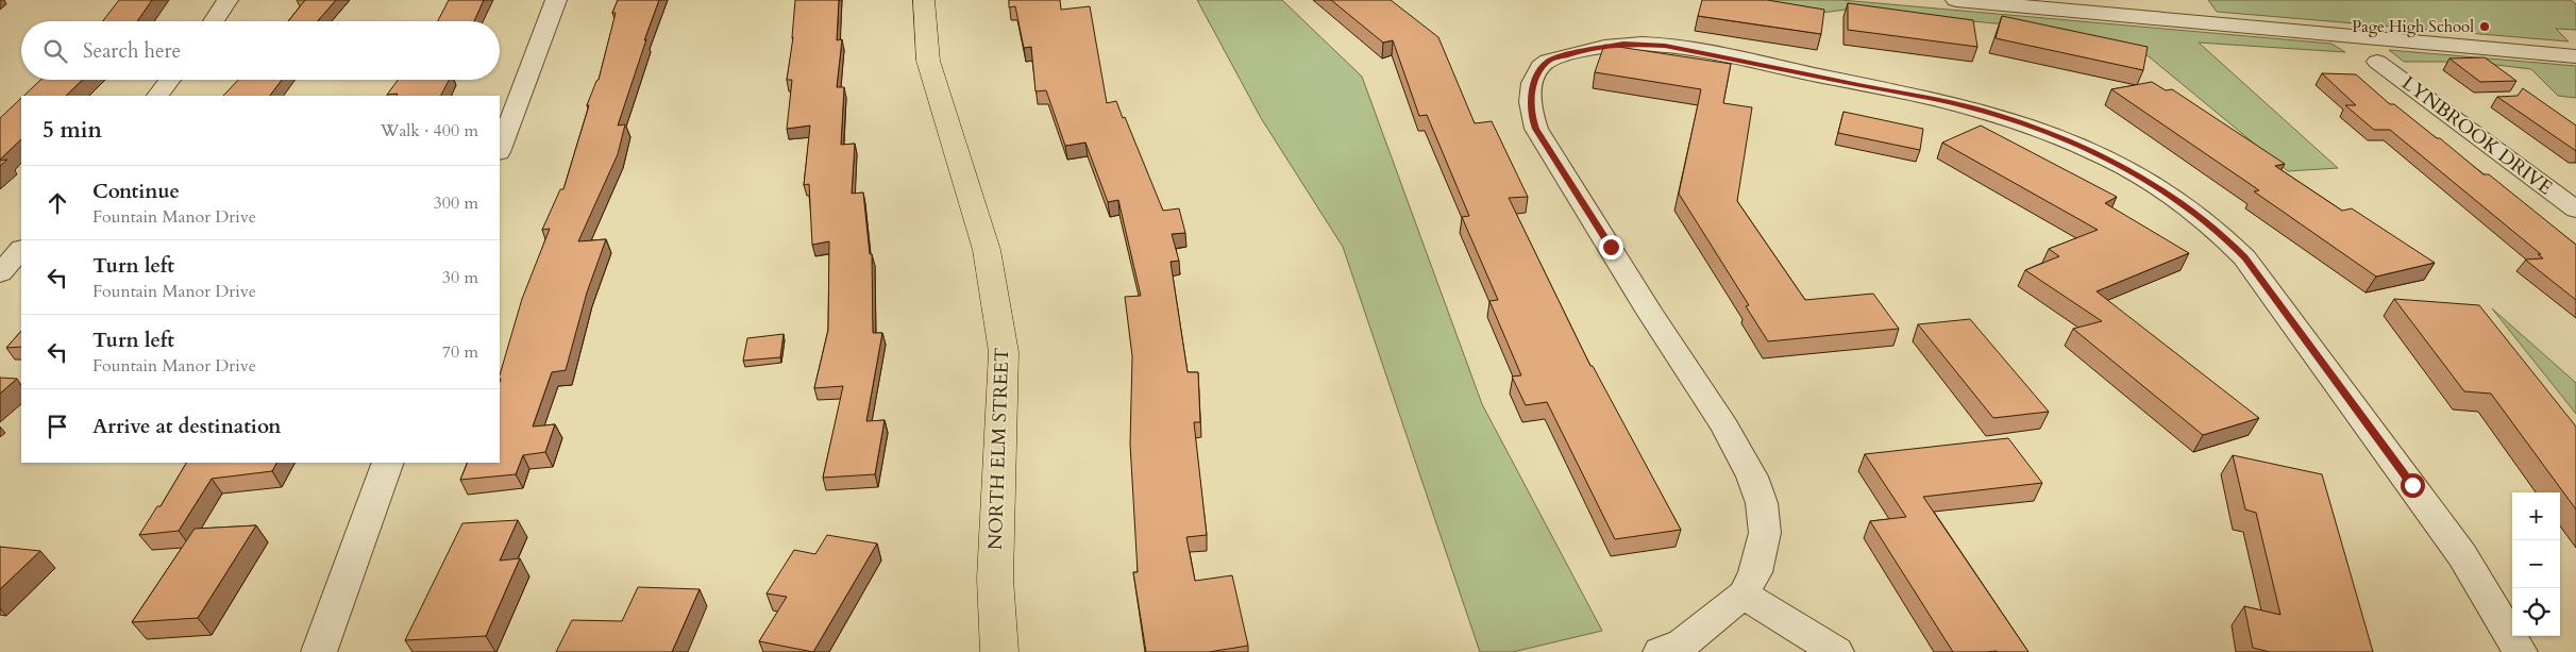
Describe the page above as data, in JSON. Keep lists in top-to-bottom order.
{
  "streets": {
    "main road": ["NORTH ELM STREET"],
    "street": ["LYNBROOK DRIVE"]
  },
  "places": ["Page High School"],
  "page": {
    "search": "Search here",
    "heading": ["5 min", "Walk · 400 m"],
    "list": [
      ["Continue", "Fountain Manor Drive", "300 m"],
      ["Turn left", "Fountain Manor Drive", "30 m"],
      ["Turn left", "Fountain Manor Drive", "70 m"],
      "Arrive at destination"
    ],
    "map_buttons": ["+", "−"]
  }
}
